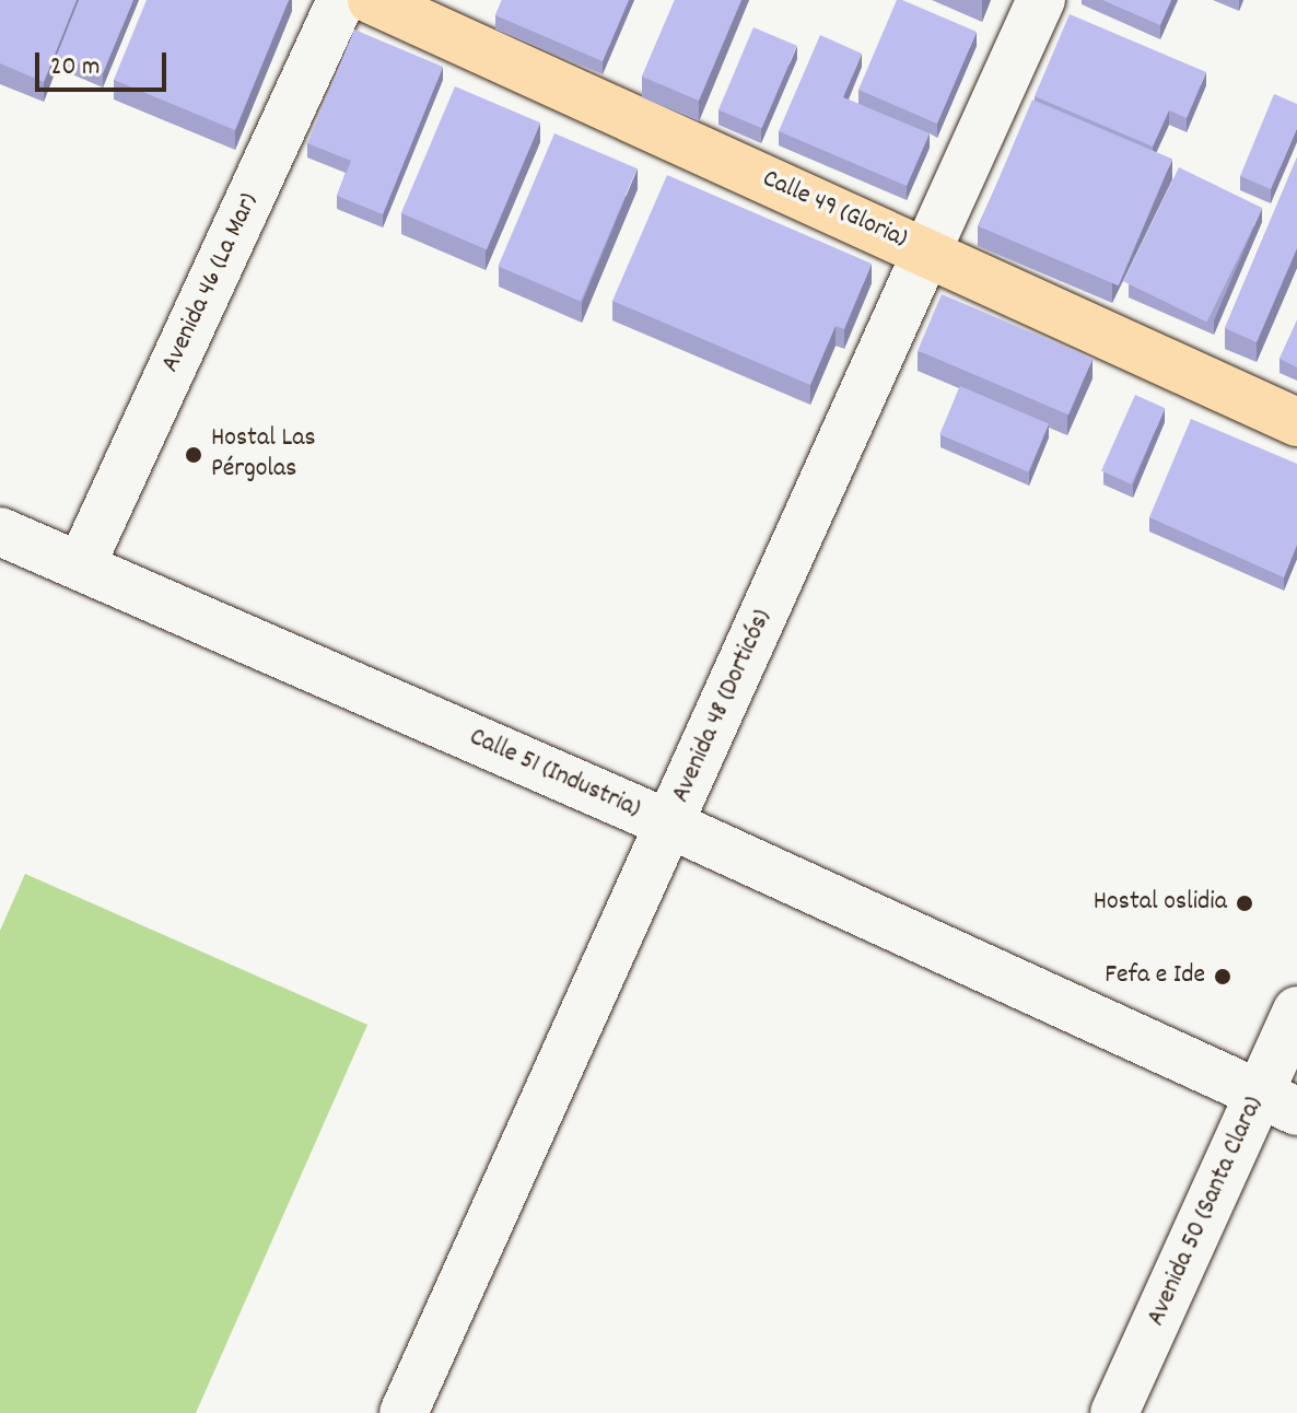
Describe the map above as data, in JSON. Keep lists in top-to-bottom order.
{
  "streets": {
    "main road": ["Calle 49 (Gloria)"],
    "street": [
      "Avenida 46 (La Mar)",
      "Avenida 48 (Dorticós)",
      "Calle 51 (Industria)",
      "Avenida 50 (Santa Clara)"
    ]
  },
  "crossings": [
    ["Calle 49 (Gloria)", "Avenida 48 (Dorticós)"],
    ["Avenida 46 (La Mar)", "Calle 51 (Industria)"],
    ["Avenida 48 (Dorticós)", "Calle 51 (Industria)"],
    ["Calle 51 (Industria)", "Avenida 50 (Santa Clara)"]
  ],
  "places": ["Hostal Las Pérgolas", "Hostal oslidia", "Fefa e Ide"],
  "scale_bar": "20 m"
}
